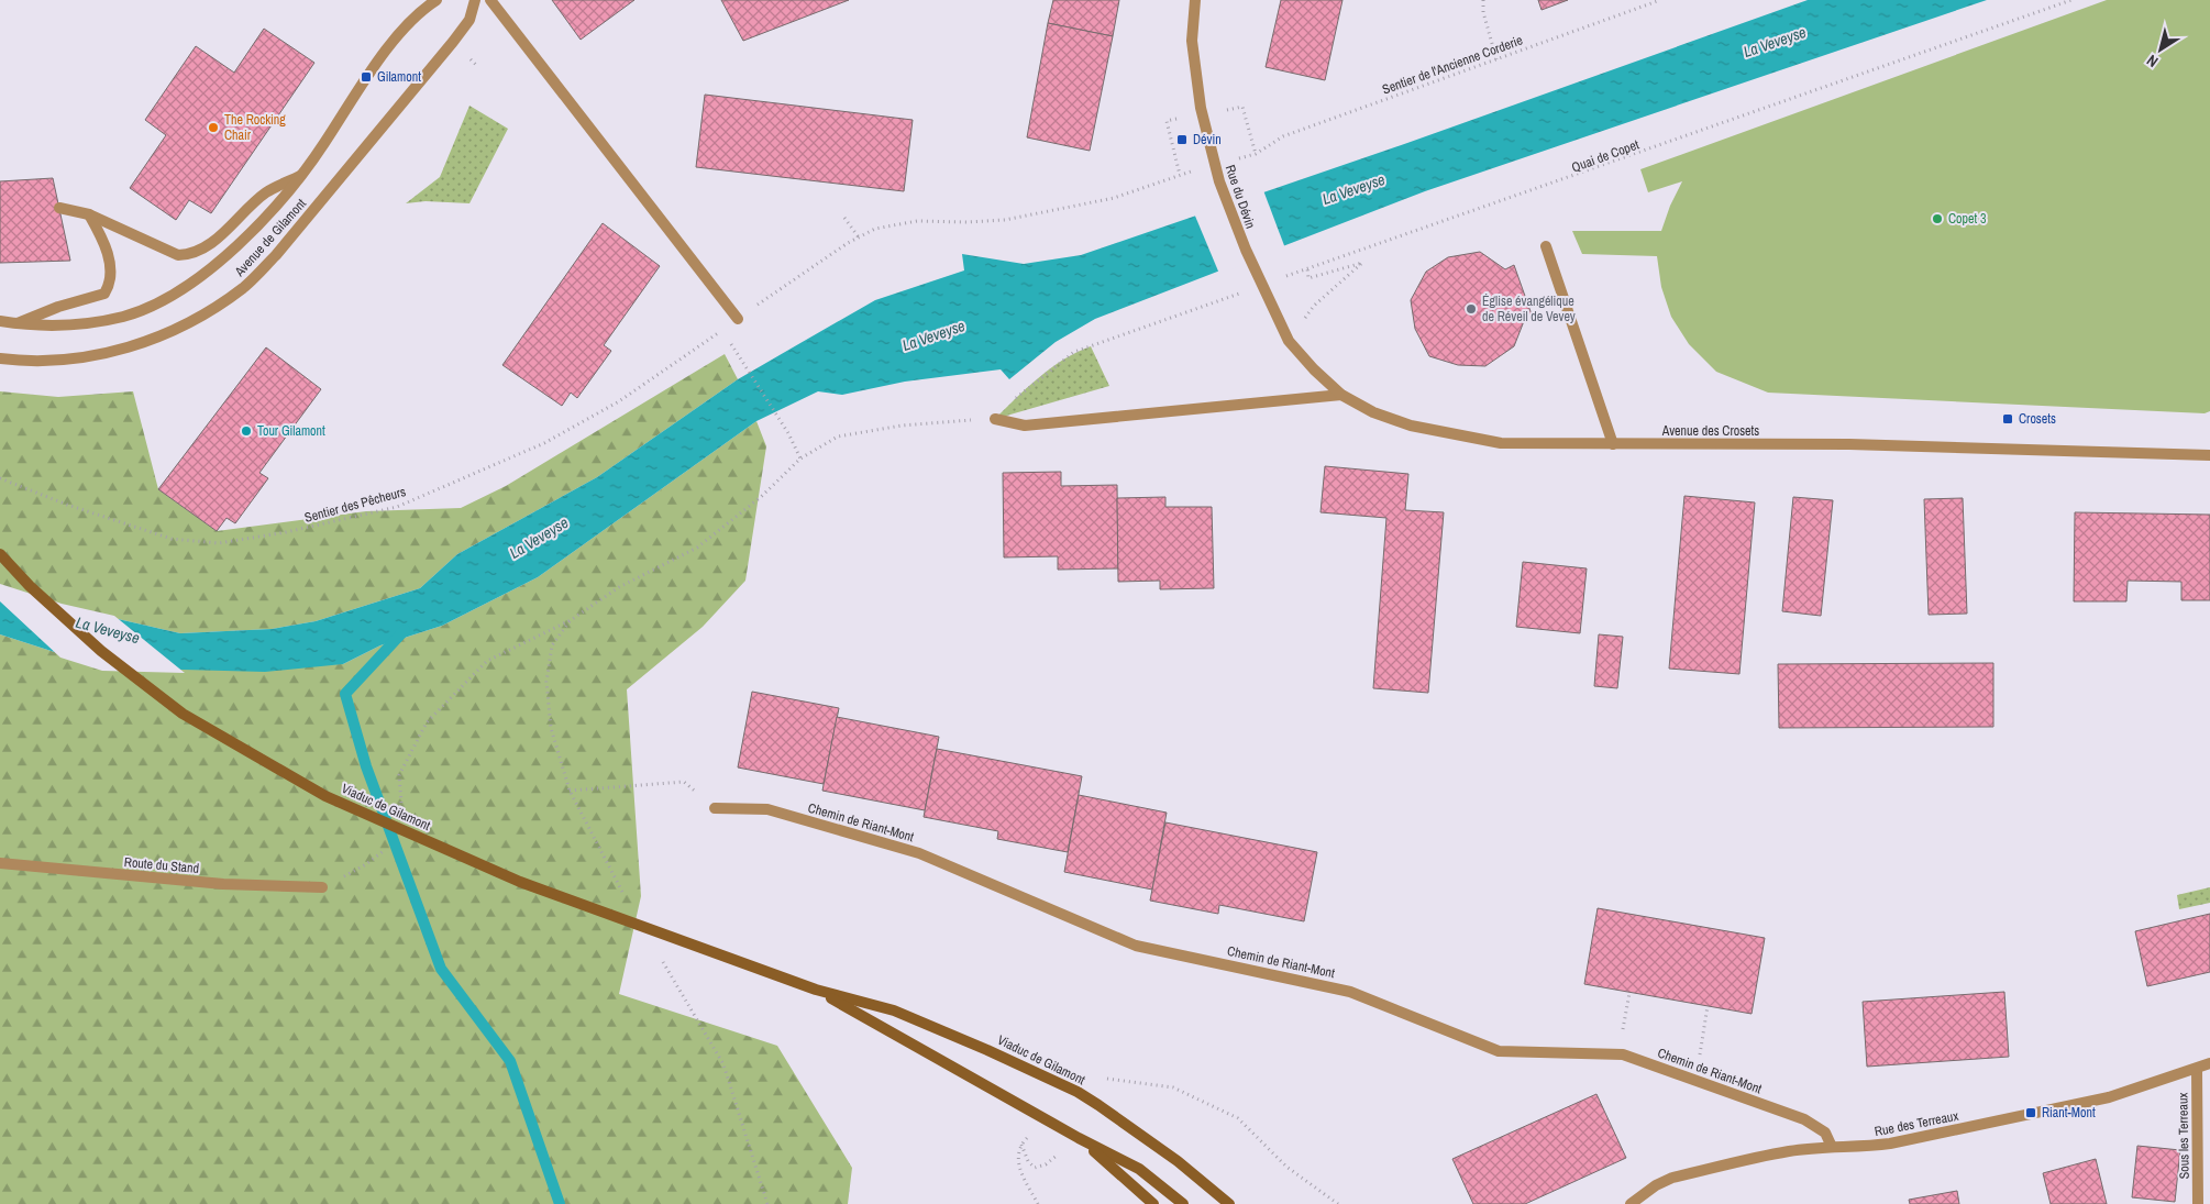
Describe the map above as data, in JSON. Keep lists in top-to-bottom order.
{
  "streets": {
    "main road": ["Viaduc de Gilamont"],
    "street": [
      "Rue du Dévin",
      "Avenue de Gilamont",
      "Avenue des Crosets",
      "Chemin de Riant-Mont",
      "Route du Stand",
      "Rue des Terreaux",
      "Sous les Terreaux"
    ],
    "path": ["Sentier de l'Ancienne Corderie", "Quai de Copet", "Sentier des Pêcheurs"]
  },
  "crossings": [
    ["Quai de Copet", "Avenue des Crosets"],
    ["Rue du Dévin", "Avenue des Crosets"],
    ["Chemin de Riant-Mont", "Rue des Terreaux"],
    ["Rue des Terreaux", "Sous les Terreaux"]
  ],
  "water": ["La Veveyse"],
  "places": {
    "transit": [
      "Gilamont",
      "Dévin",
      "Crosets",
      "Riant-Mont"
    ],
    "other": [
      "The Rocking Chair",
      "Copet 3",
      "Église évangélique de Réveil de Vevey",
      "Tour Gilamont"
    ]
  },
  "north": "bottom left"
}
